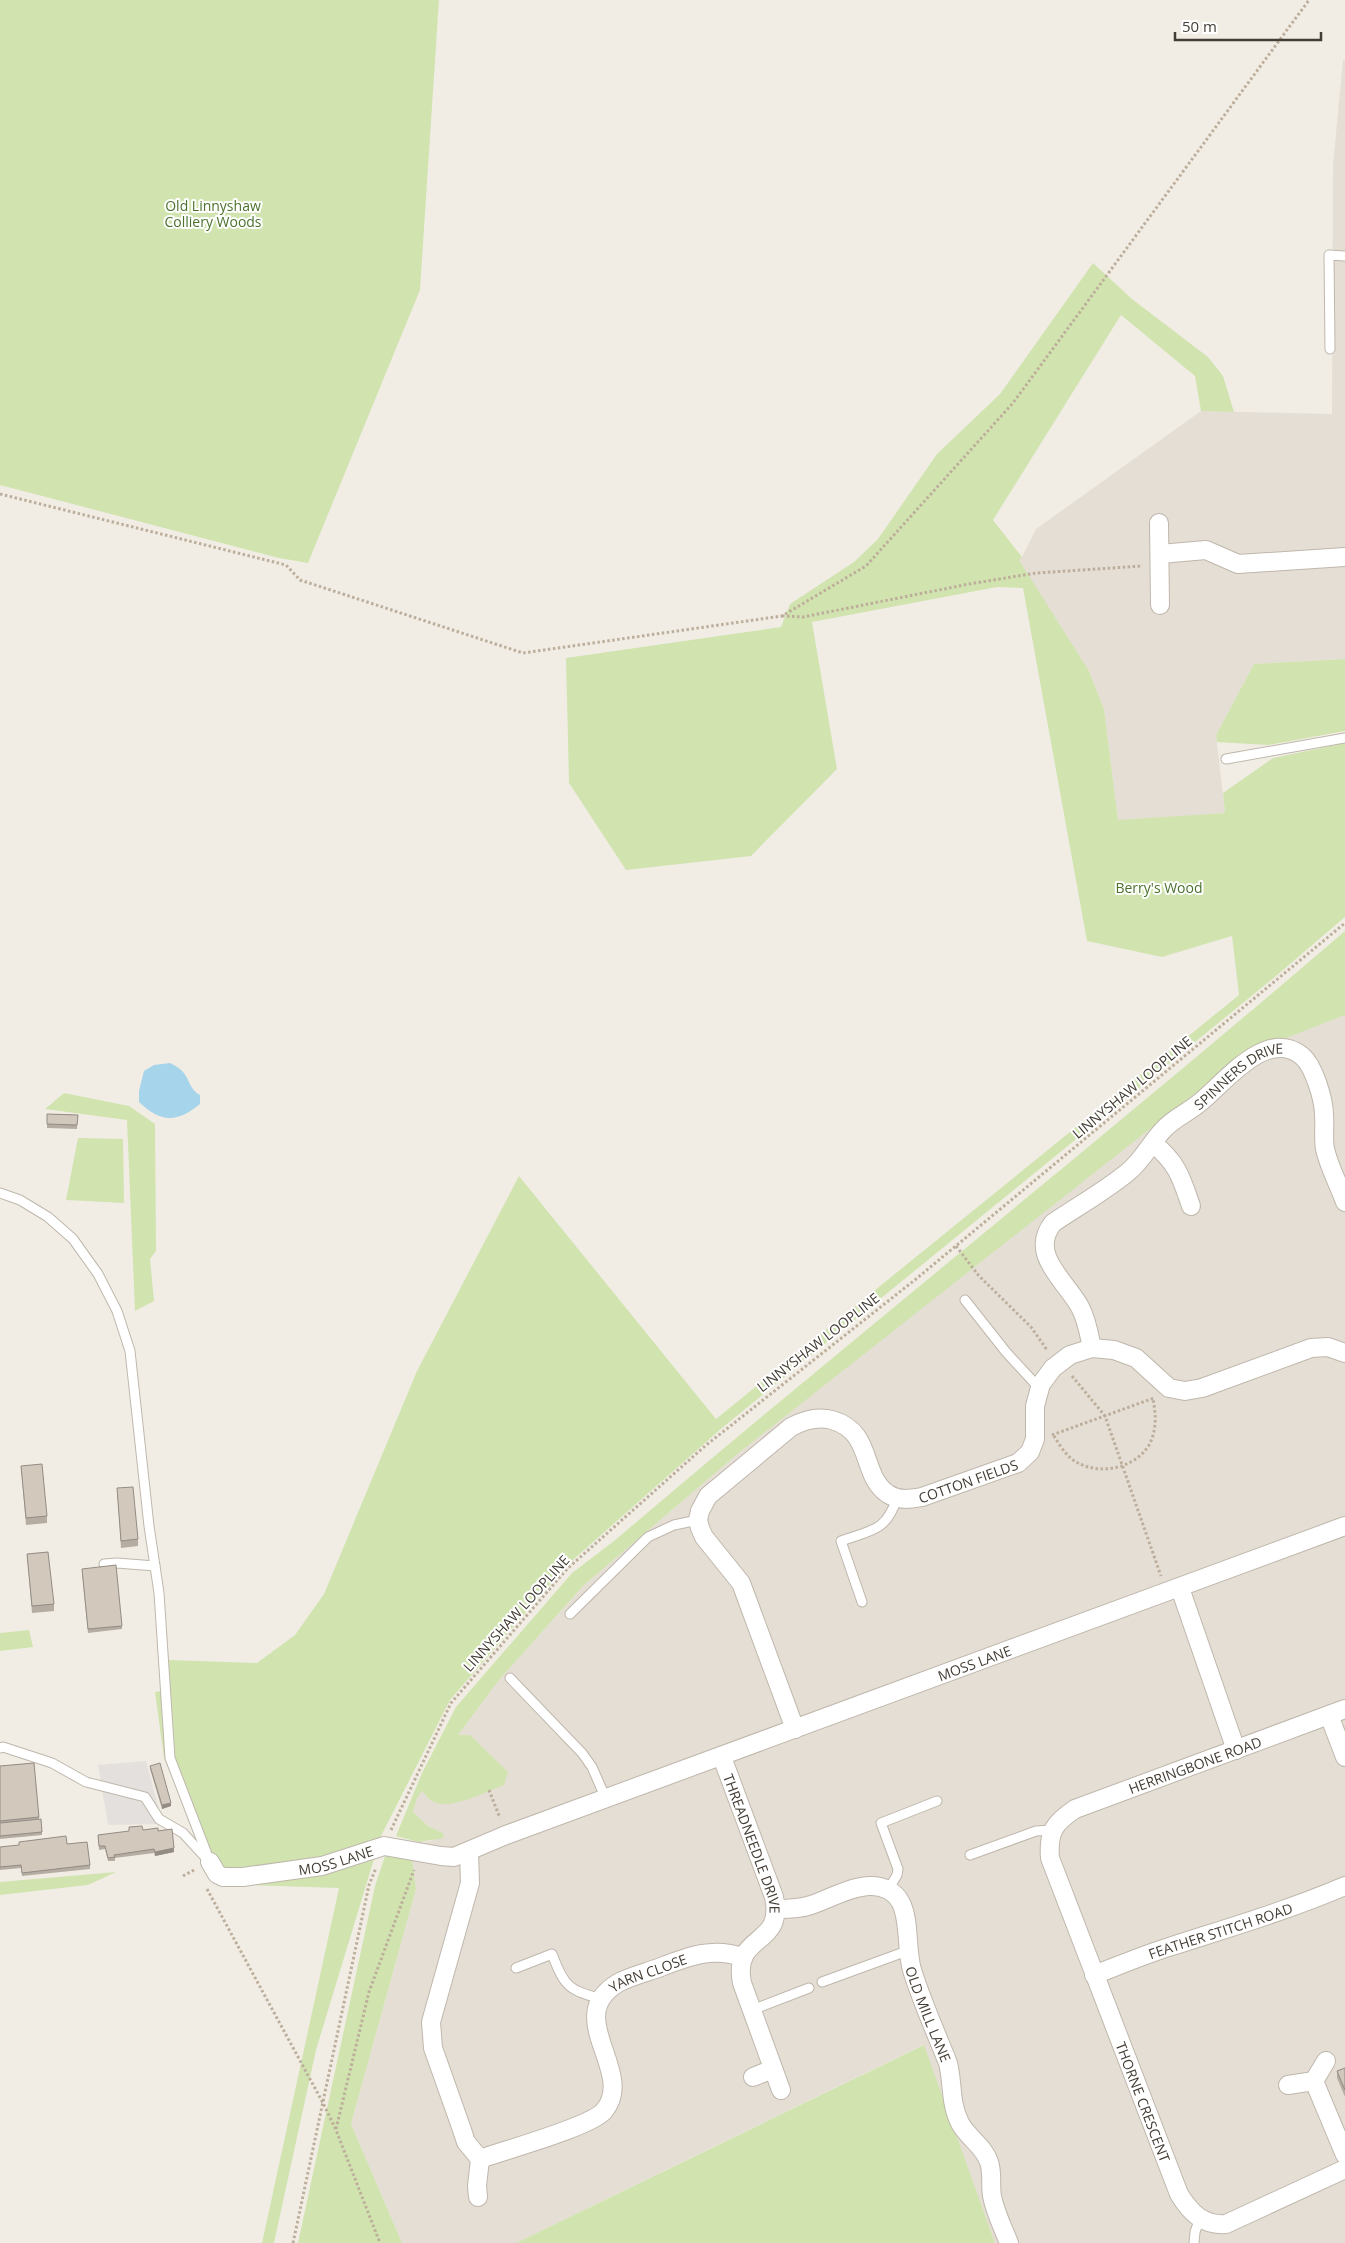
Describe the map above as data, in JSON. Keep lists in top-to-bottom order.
{
  "streets": {
    "street": [
      "SPINNERS DRIVE",
      "COTTON FIELDS",
      "MOSS LANE",
      "HERRINGBONE ROAD",
      "THREADNEEDLE DRIVE",
      "FEATHER STITCH ROAD",
      "YARN CLOSE",
      "OLD MILL LANE",
      "THORNE CRESCENT"
    ],
    "path": ["LINNYSHAW LOOPLINE"]
  },
  "crossings": [
    ["SPINNERS DRIVE", "COTTON FIELDS"],
    ["LINNYSHAW LOOPLINE", "MOSS LANE"],
    ["MOSS LANE", "THREADNEEDLE DRIVE"],
    ["HERRINGBONE ROAD", "THORNE CRESCENT"],
    ["THREADNEEDLE DRIVE", "YARN CLOSE"],
    ["FEATHER STITCH ROAD", "THORNE CRESCENT"]
  ],
  "parks": ["Old Linnyshaw Colliery Woods", "Berry's Wood"],
  "scale_bar": "50 m"
}
